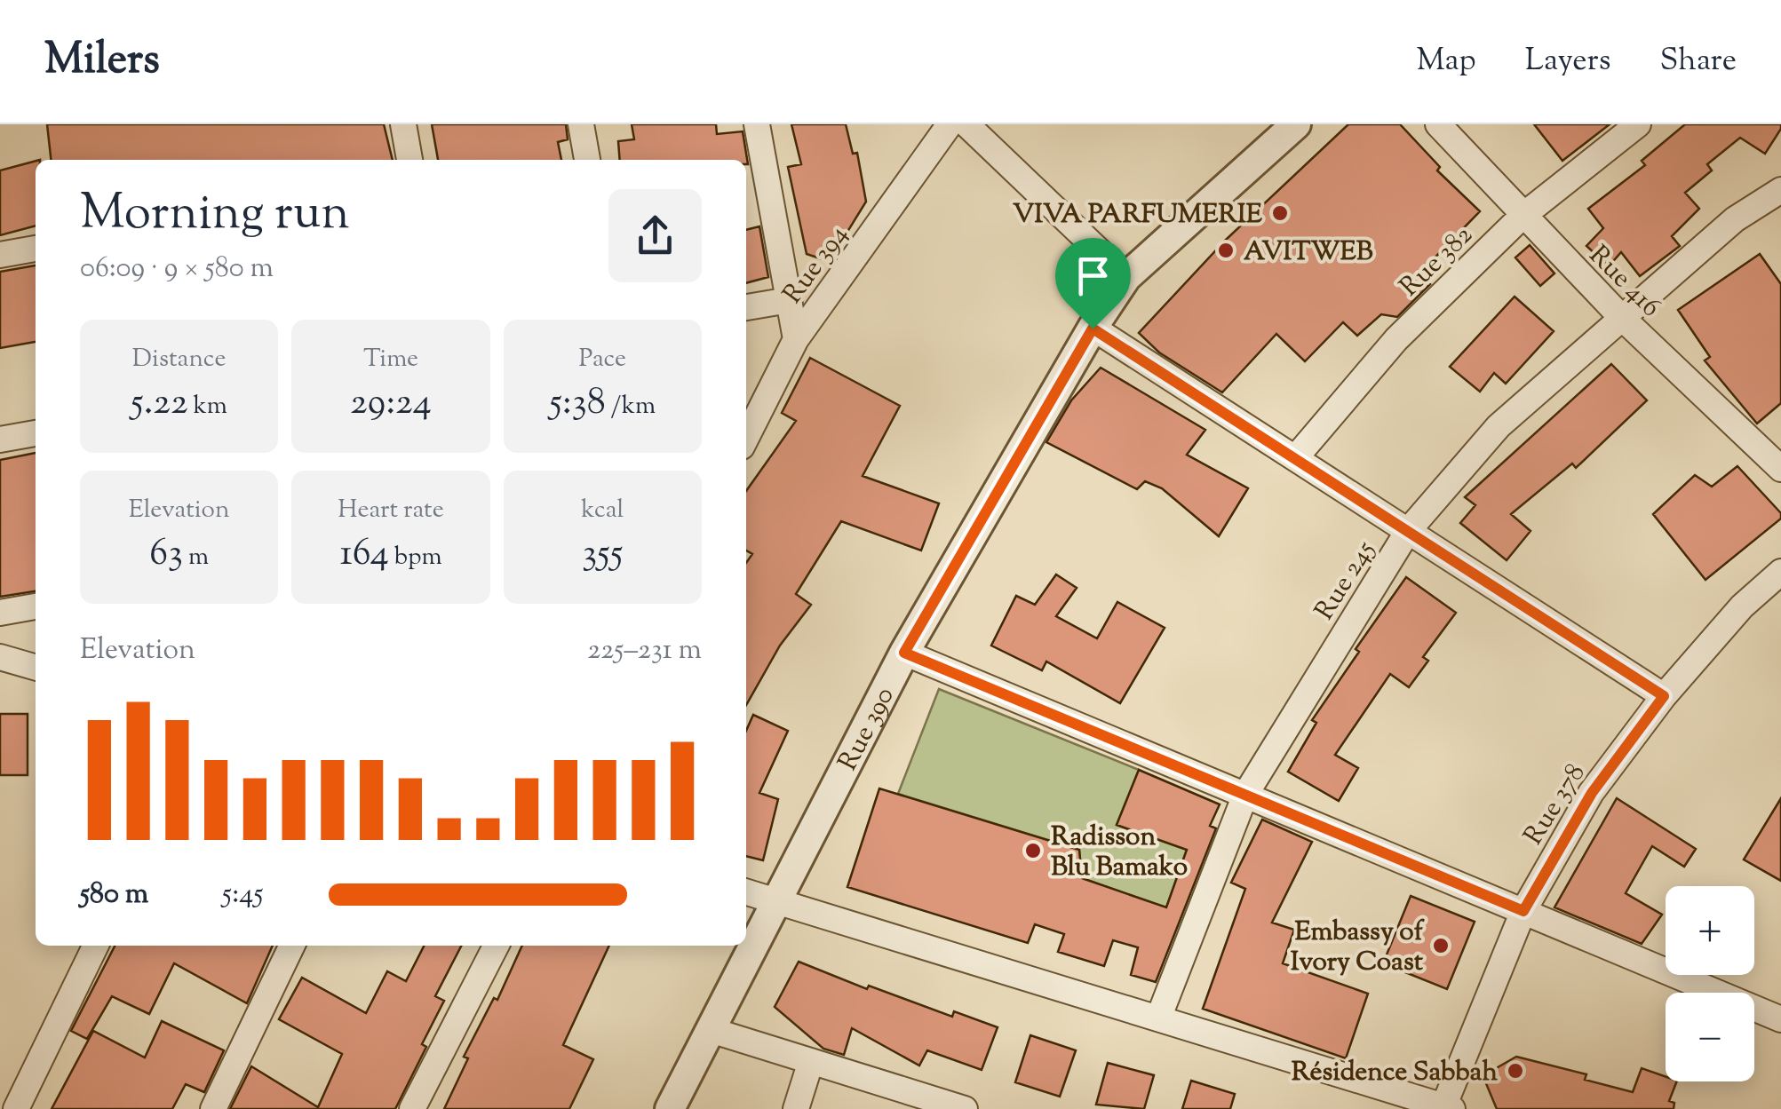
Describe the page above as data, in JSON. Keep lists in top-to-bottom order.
{
  "streets": {
    "street": [
      "Rue 382",
      "Rue 394",
      "Rue 416",
      "Rue 245",
      "Rue 390",
      "Rue 378"
    ]
  },
  "crossings": [
    ["Rue 382", "Rue 416"],
    ["Rue 416", "Rue 245"]
  ],
  "places": [
    "VIVA PARFUMERIE",
    "AVITWEB",
    "Radisson Blu Bamako",
    "Embassy of Ivory Coast",
    "Résidence Sabbah"
  ],
  "page": {
    "header": "Milers",
    "nav": ["Map", "Layers", "Share"],
    "heading": ["Morning run", "06:09 · 9 × 580 m"],
    "stats": [
      ["Distance", "5.22 km"],
      ["Time", "29:24"],
      ["Pace", "5:38 /km"],
      ["Elevation", "63 m"],
      ["Heart rate", "164 bpm"],
      ["kcal", "355"]
    ],
    "chart": ["Elevation", "225–231 m"],
    "list": [
      {
        "name": "580 m",
        "note": "5:45"
      }
    ],
    "map_buttons": ["+", "−"]
  }
}
